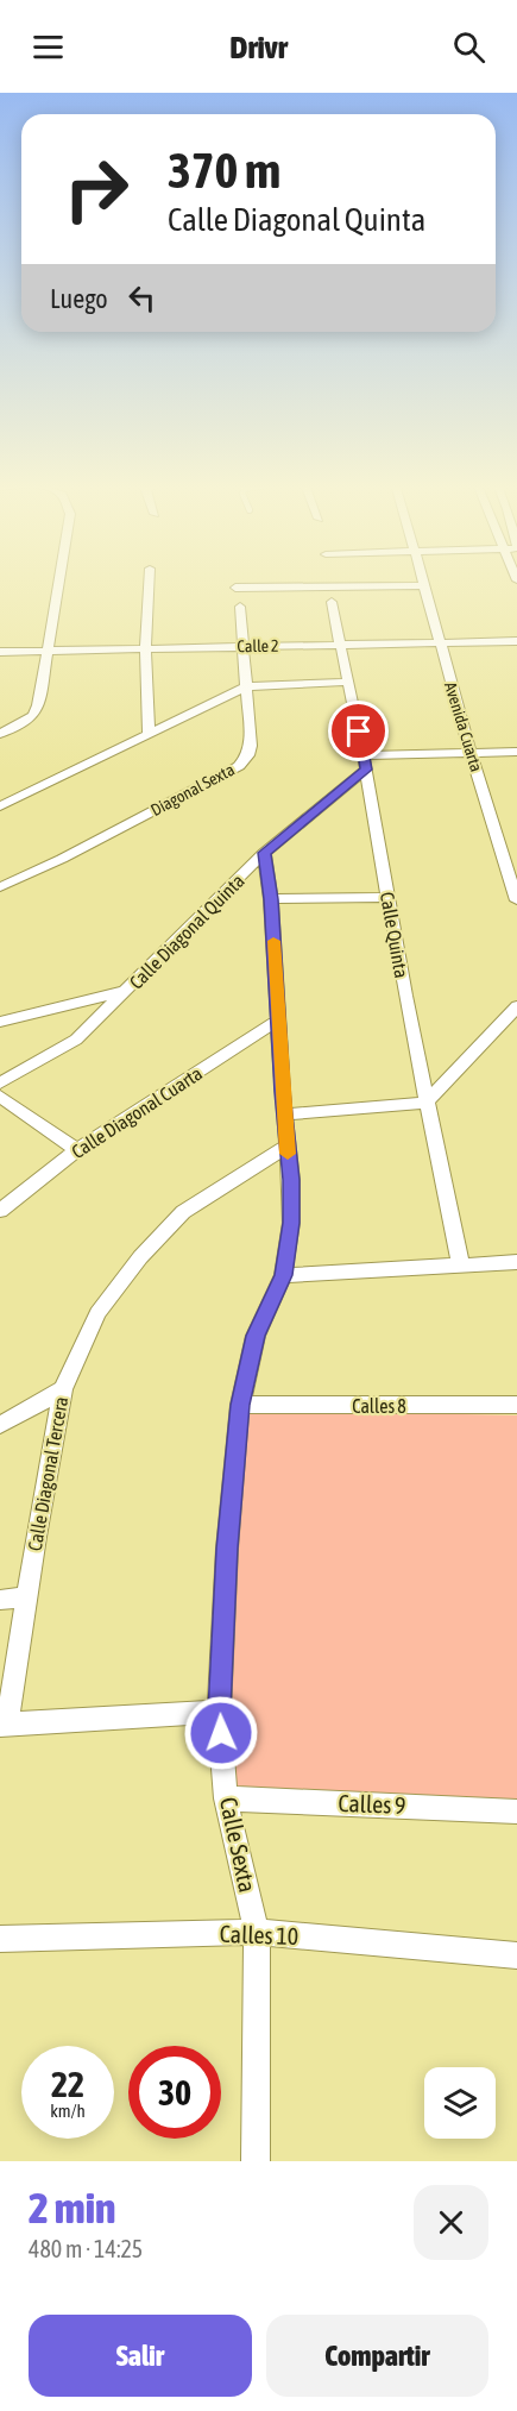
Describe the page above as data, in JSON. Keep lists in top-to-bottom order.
{
  "streets": {
    "street": [
      "Calle 2",
      "Avenida Cuarta",
      "Diagonal Sexta",
      "Calle Diagonal Quinta",
      "Calle Quinta",
      "Calle Diagonal Cuarta",
      "Calles 8",
      "Calle Diagonal Tercera",
      "Calles 9",
      "Calle Sexta",
      "Calles 10"
    ]
  },
  "crossings": [
    ["Calle 2", "Avenida Cuarta"],
    ["Calle 2", "Diagonal Sexta"],
    ["Calle 2", "Calle Quinta"],
    ["Calle Diagonal Quinta", "Calle Quinta"],
    ["Calle Diagonal Quinta", "Calle Sexta"],
    ["Calle Diagonal Cuarta", "Calle Sexta"],
    ["Calles 8", "Calle Sexta"],
    ["Calle Diagonal Tercera", "Calle Sexta"],
    ["Calles 9", "Calle Sexta"],
    ["Calle Sexta", "Calles 10"]
  ],
  "page": {
    "header": "Drivr",
    "turn": ["370 m", "Calle Diagonal Quinta"],
    "then": "Luego",
    "speed": "22 km/h",
    "limit": "30",
    "heading": ["2 min", "480 m · 14:25"],
    "buttons": ["Salir", "Compartir"]
  }
}
